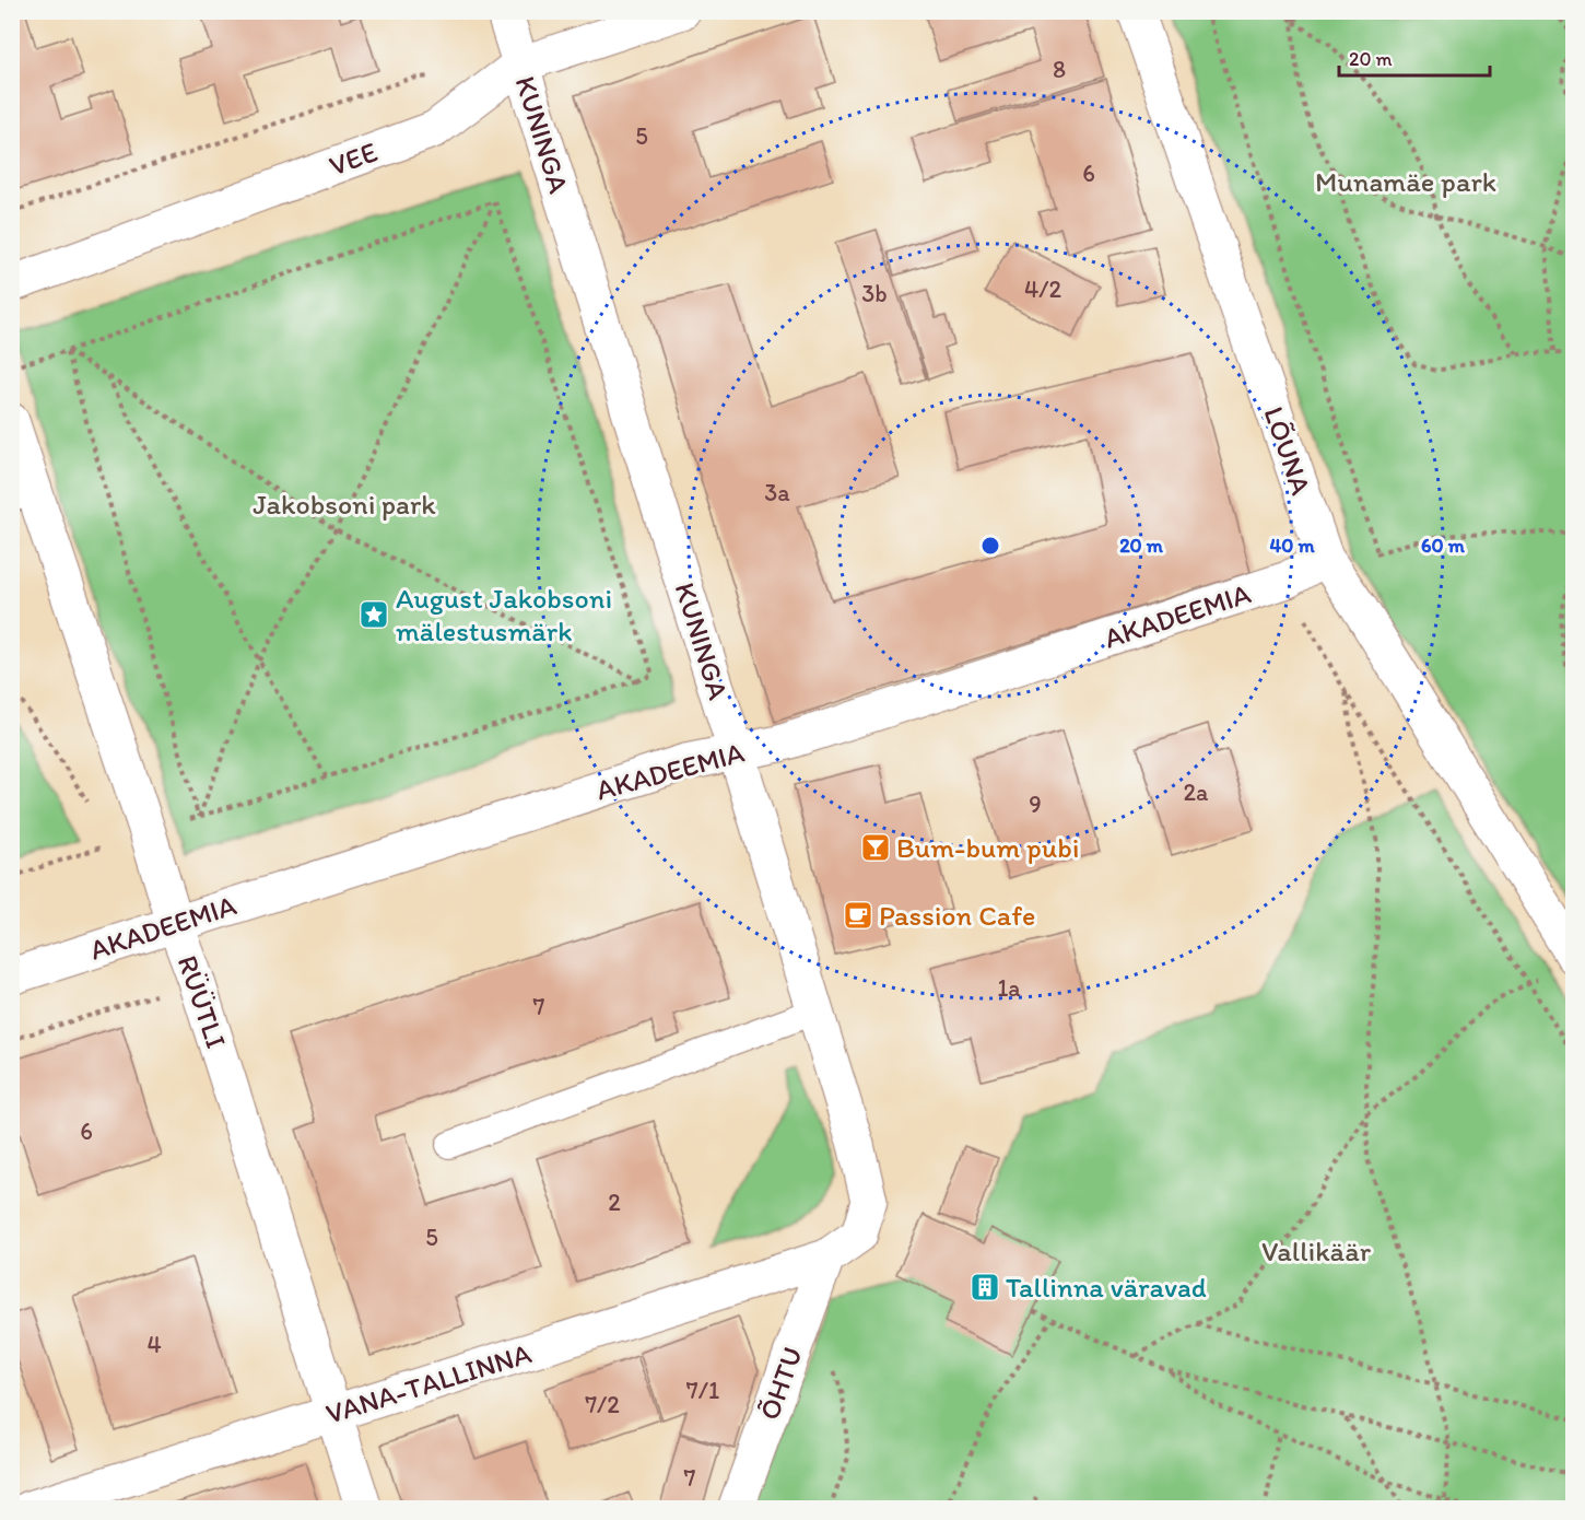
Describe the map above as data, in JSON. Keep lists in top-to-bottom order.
{
  "streets": {
    "street": [
      "KUNINGA",
      "VEE",
      "LÕUNA",
      "AKADEEMIA",
      "RÜÜTLI",
      "VANA-TALLINNA",
      "ÕHTU"
    ]
  },
  "crossings": [
    ["KUNINGA", "VEE"],
    ["KUNINGA", "AKADEEMIA"],
    ["KUNINGA", "VANA-TALLINNA"],
    ["KUNINGA", "ÕHTU"],
    ["LÕUNA", "AKADEEMIA"],
    ["AKADEEMIA", "RÜÜTLI"],
    ["RÜÜTLI", "VANA-TALLINNA"],
    ["VANA-TALLINNA", "ÕHTU"]
  ],
  "parks": ["Munamäe park", "Jakobsoni park", "Vallikäär"],
  "places": {
    "place": ["August Jakobsoni mälestusmärk"],
    "bar": ["Bum-bum pubi"],
    "cafe": ["Passion Cafe"],
    "building": ["Tallinna väravad"]
  },
  "house_numbers": [
    "8",
    "5",
    "6",
    "4/2",
    "3b",
    "3a",
    "2a",
    "9",
    "1a",
    "7",
    "6",
    "2",
    "5",
    "4",
    "7/1",
    "7/2",
    "7"
  ],
  "scale_bar": "20 m",
  "rings": ["20 m", "40 m", "60 m"]
}
